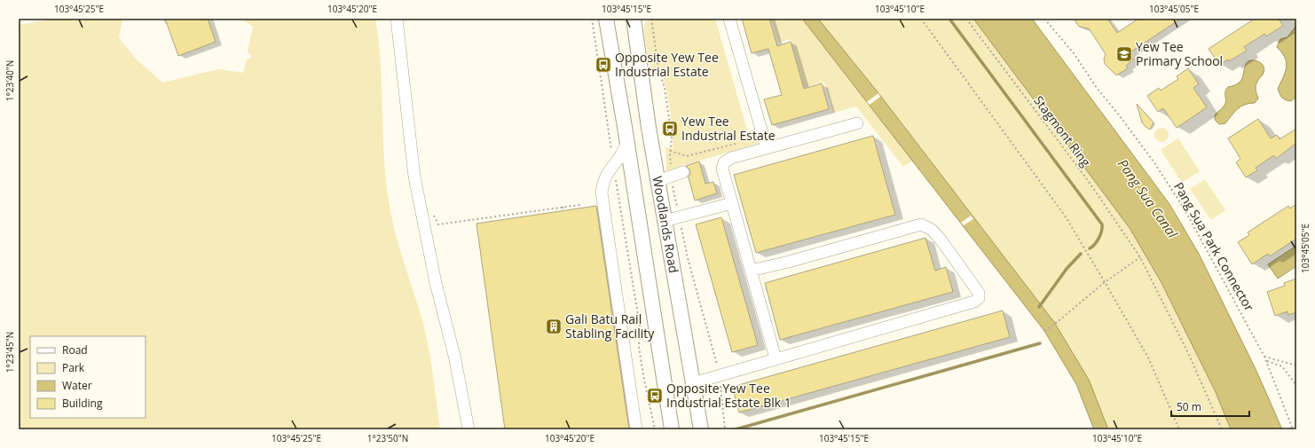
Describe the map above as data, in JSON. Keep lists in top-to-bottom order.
{
  "streets": {
    "main road": ["Woodlands Road"],
    "path": ["Stagmont Ring", "Pang Sua Park Connector"]
  },
  "water": ["Pang Sua Canal"],
  "places": {
    "school or university": ["Yew Tee Primary School"],
    "bus stop": ["Opposite Yew Tee Industrial Estate", "Yew Tee Industrial Estate", "Opposite Yew Tee Industrial Estate Blk 1"],
    "building": ["Gali Batu Rail Stabling Facility"]
  },
  "legend": [
    "Road",
    "Park",
    "Water",
    "Building"
  ],
  "scale_bar": "50 m",
  "coordinates": [
    "103°45'25\"E",
    "103°45'20\"E",
    "103°45'15\"E",
    "103°45'10\"E",
    "103°45'05\"E",
    "1°23'40\"N",
    "1°23'45\"N",
    "1°23'50\"N"
  ]
}
